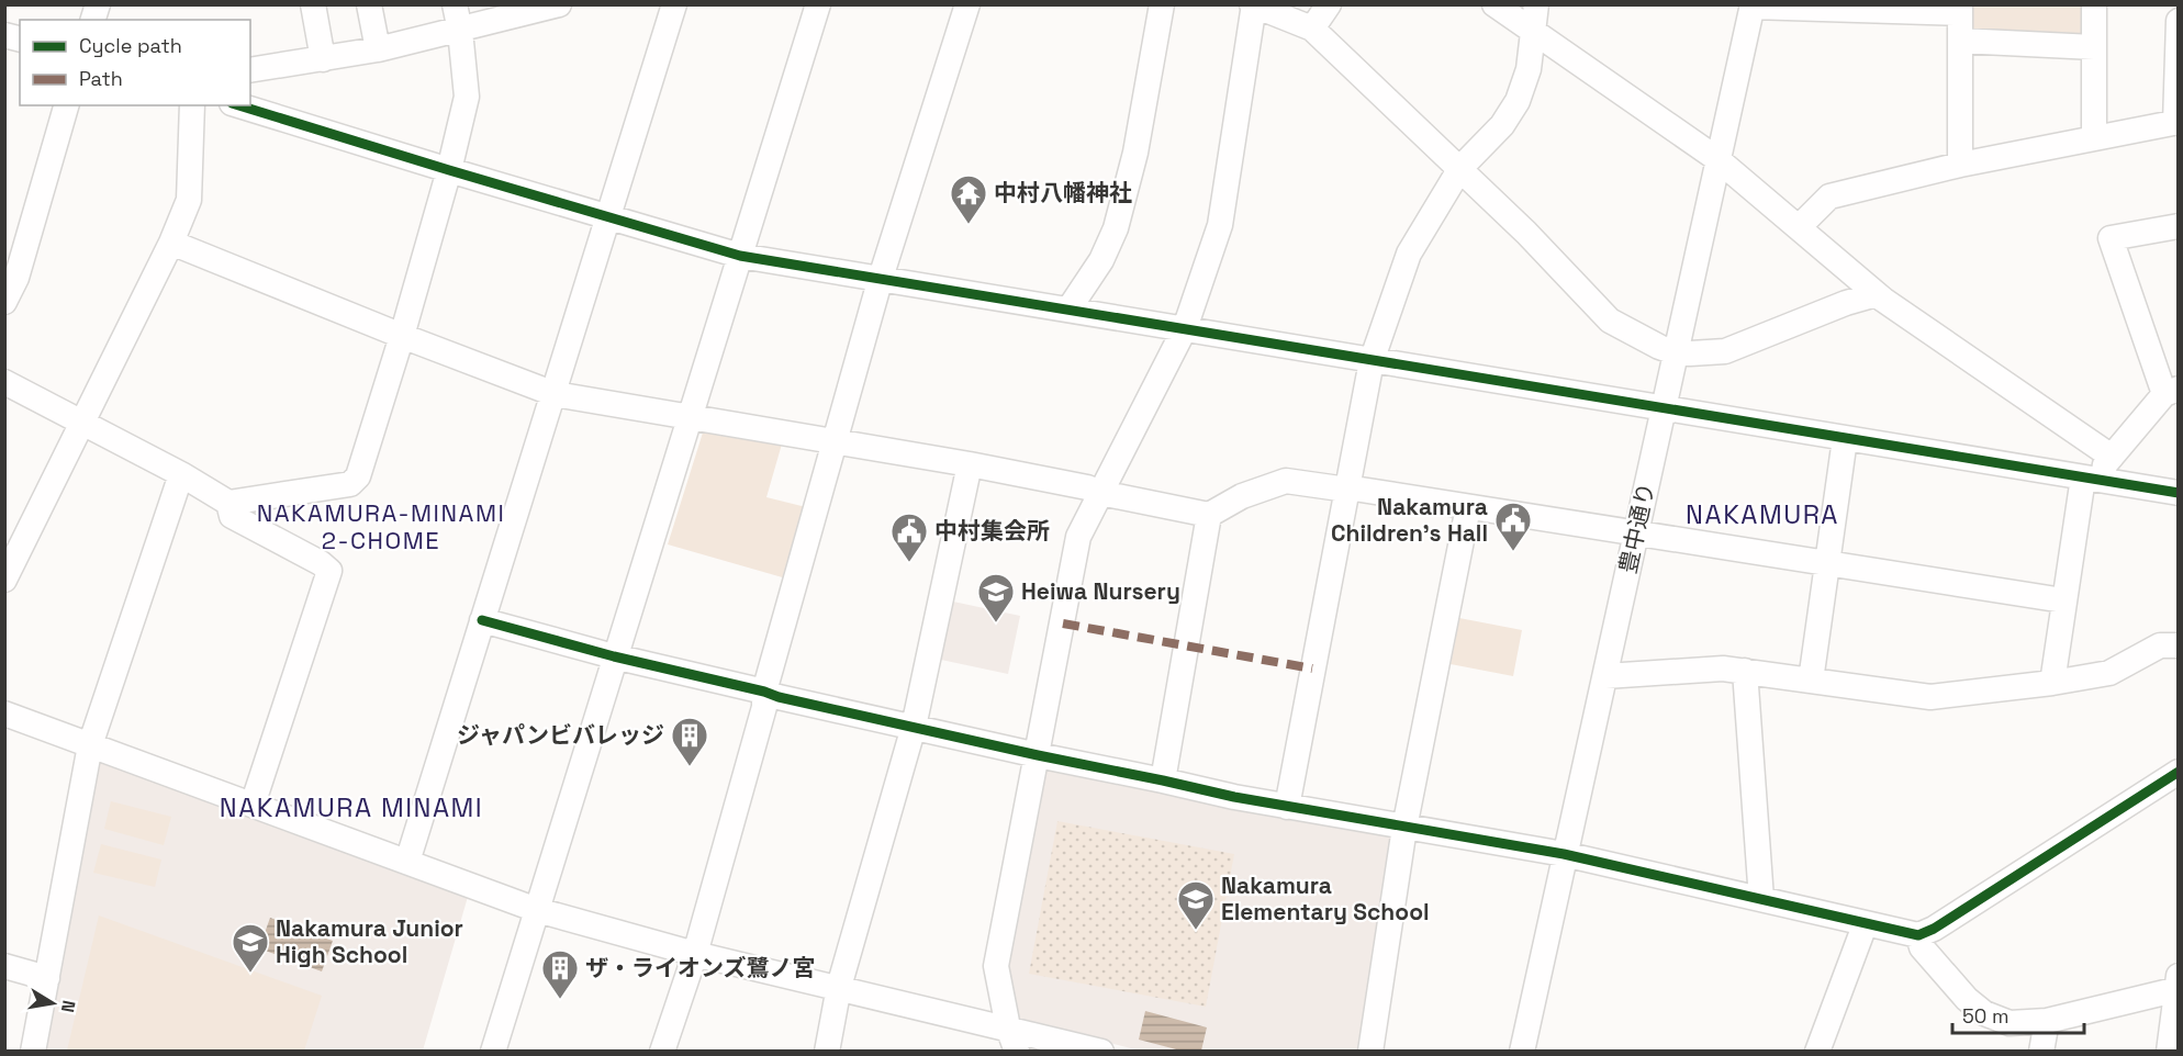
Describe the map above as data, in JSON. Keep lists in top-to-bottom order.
{
  "streets": {
    "street": ["豊中通り"]
  },
  "districts": ["NAKAMURA-MINAMI 2-CHOME", "NAKAMURA", "NAKAMURA MINAMI"],
  "places": {
    "temple": ["中村八幡神社"],
    "public building": ["Nakamura Children's Hall", "中村集会所"],
    "school or university": ["Heiwa Nursery", "Nakamura Elementary School", "Nakamura Junior High School"],
    "building": ["ジャパンビバレッジ", "ザ・ライオンズ鷺ノ宮"]
  },
  "legend": ["Cycle path", "Path"],
  "scale_bar": "50 m",
  "north": "right"
}
